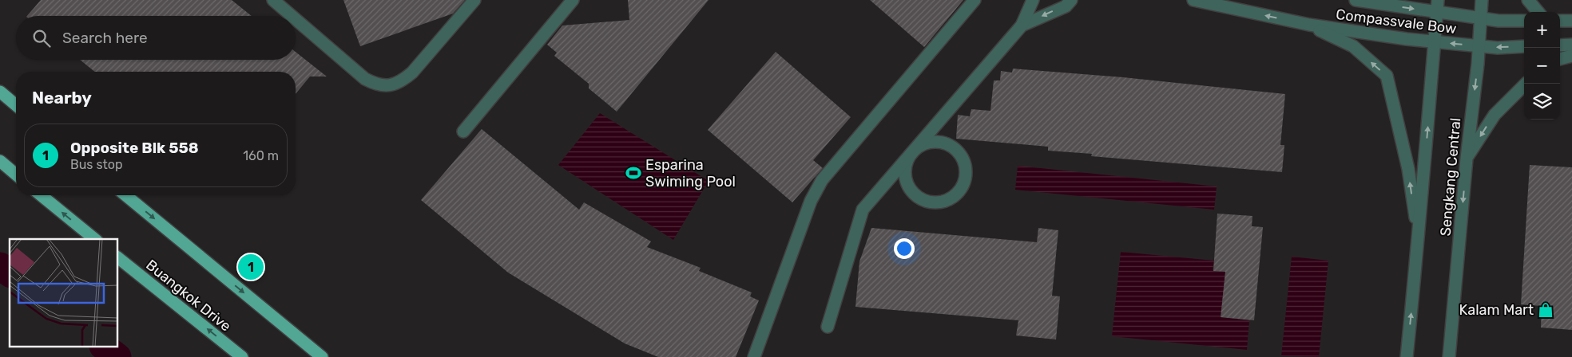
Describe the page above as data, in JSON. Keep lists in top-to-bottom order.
{
  "streets": {
    "main road": ["Buangkok Drive"],
    "street": ["Compassvale Bow", "Sengkang Central"]
  },
  "crossings": [
    ["Compassvale Bow", "Sengkang Central"]
  ],
  "places": {
    "sports": ["Esparina Swiming Pool"],
    "shop": ["Kalam Mart"]
  },
  "page": {
    "map_buttons": ["+", "−"],
    "search": "Search here",
    "heading": "Nearby",
    "list": [
      {
        "mark": "1",
        "name": "Opposite Blk 558",
        "note": "Bus stop",
        "value": "160 m"
      }
    ],
    "pins": "1"
  }
}
